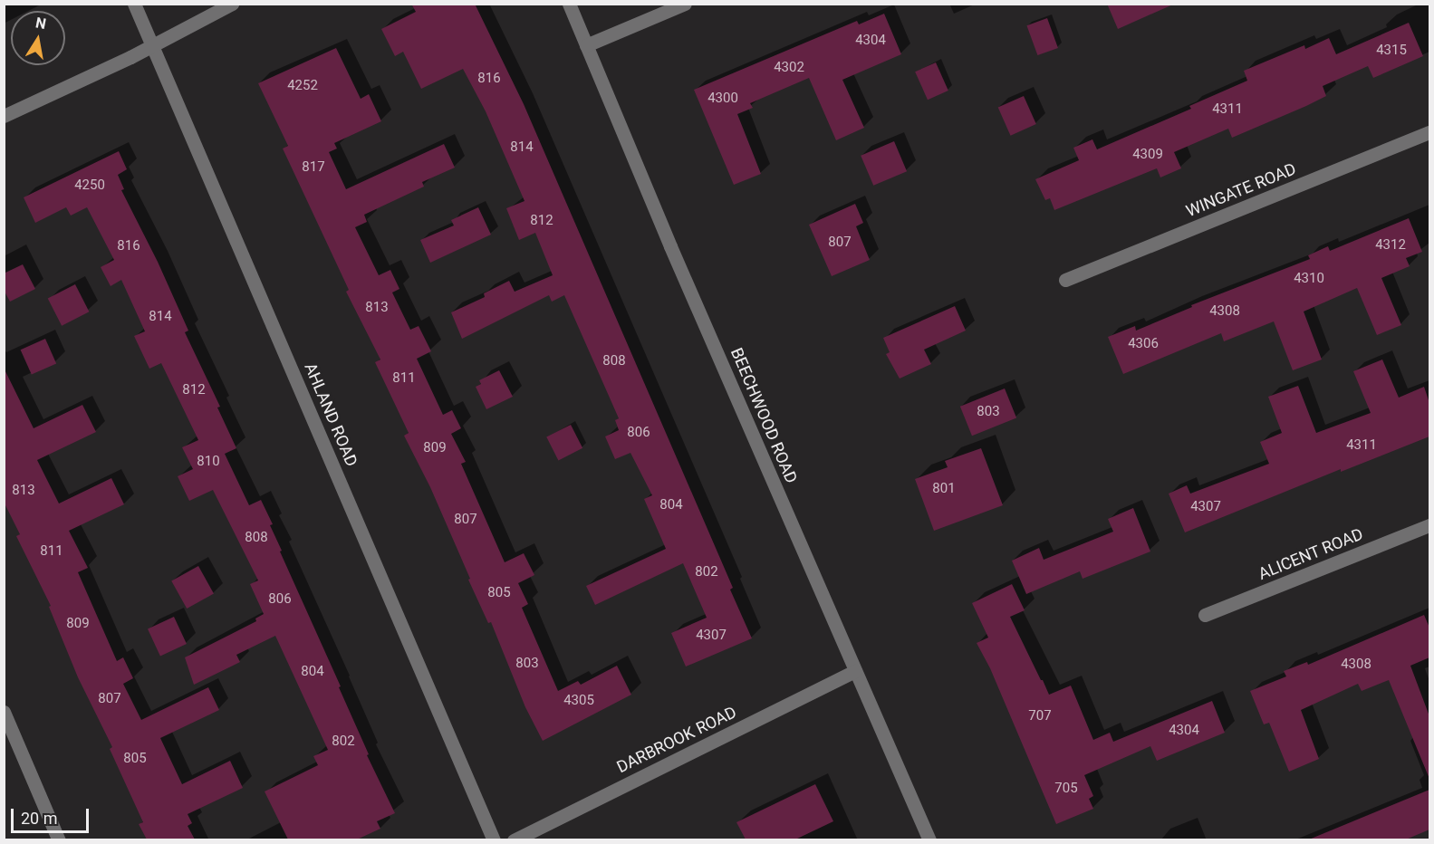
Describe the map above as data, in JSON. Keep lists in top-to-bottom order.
{
  "streets": {
    "street": [
      "WINGATE ROAD",
      "AHLAND ROAD",
      "BEECHWOOD ROAD",
      "ALICENT ROAD",
      "DARBROOK ROAD"
    ]
  },
  "crossings": [
    ["BEECHWOOD ROAD", "DARBROOK ROAD"]
  ],
  "house_numbers": [
    "4304",
    "4315",
    "4302",
    "816",
    "4252",
    "4300",
    "4311",
    "814",
    "4309",
    "817",
    "4250",
    "812",
    "807",
    "4312",
    "816",
    "4310",
    "813",
    "4308",
    "814",
    "4306",
    "808",
    "811",
    "812",
    "803",
    "806",
    "4311",
    "809",
    "810",
    "801",
    "813",
    "804",
    "4307",
    "807",
    "808",
    "811",
    "802",
    "805",
    "806",
    "809",
    "4307",
    "803",
    "4308",
    "804",
    "807",
    "4305",
    "707",
    "4304",
    "802",
    "805",
    "705"
  ],
  "scale_bar": "20 m",
  "north": "top"
}
